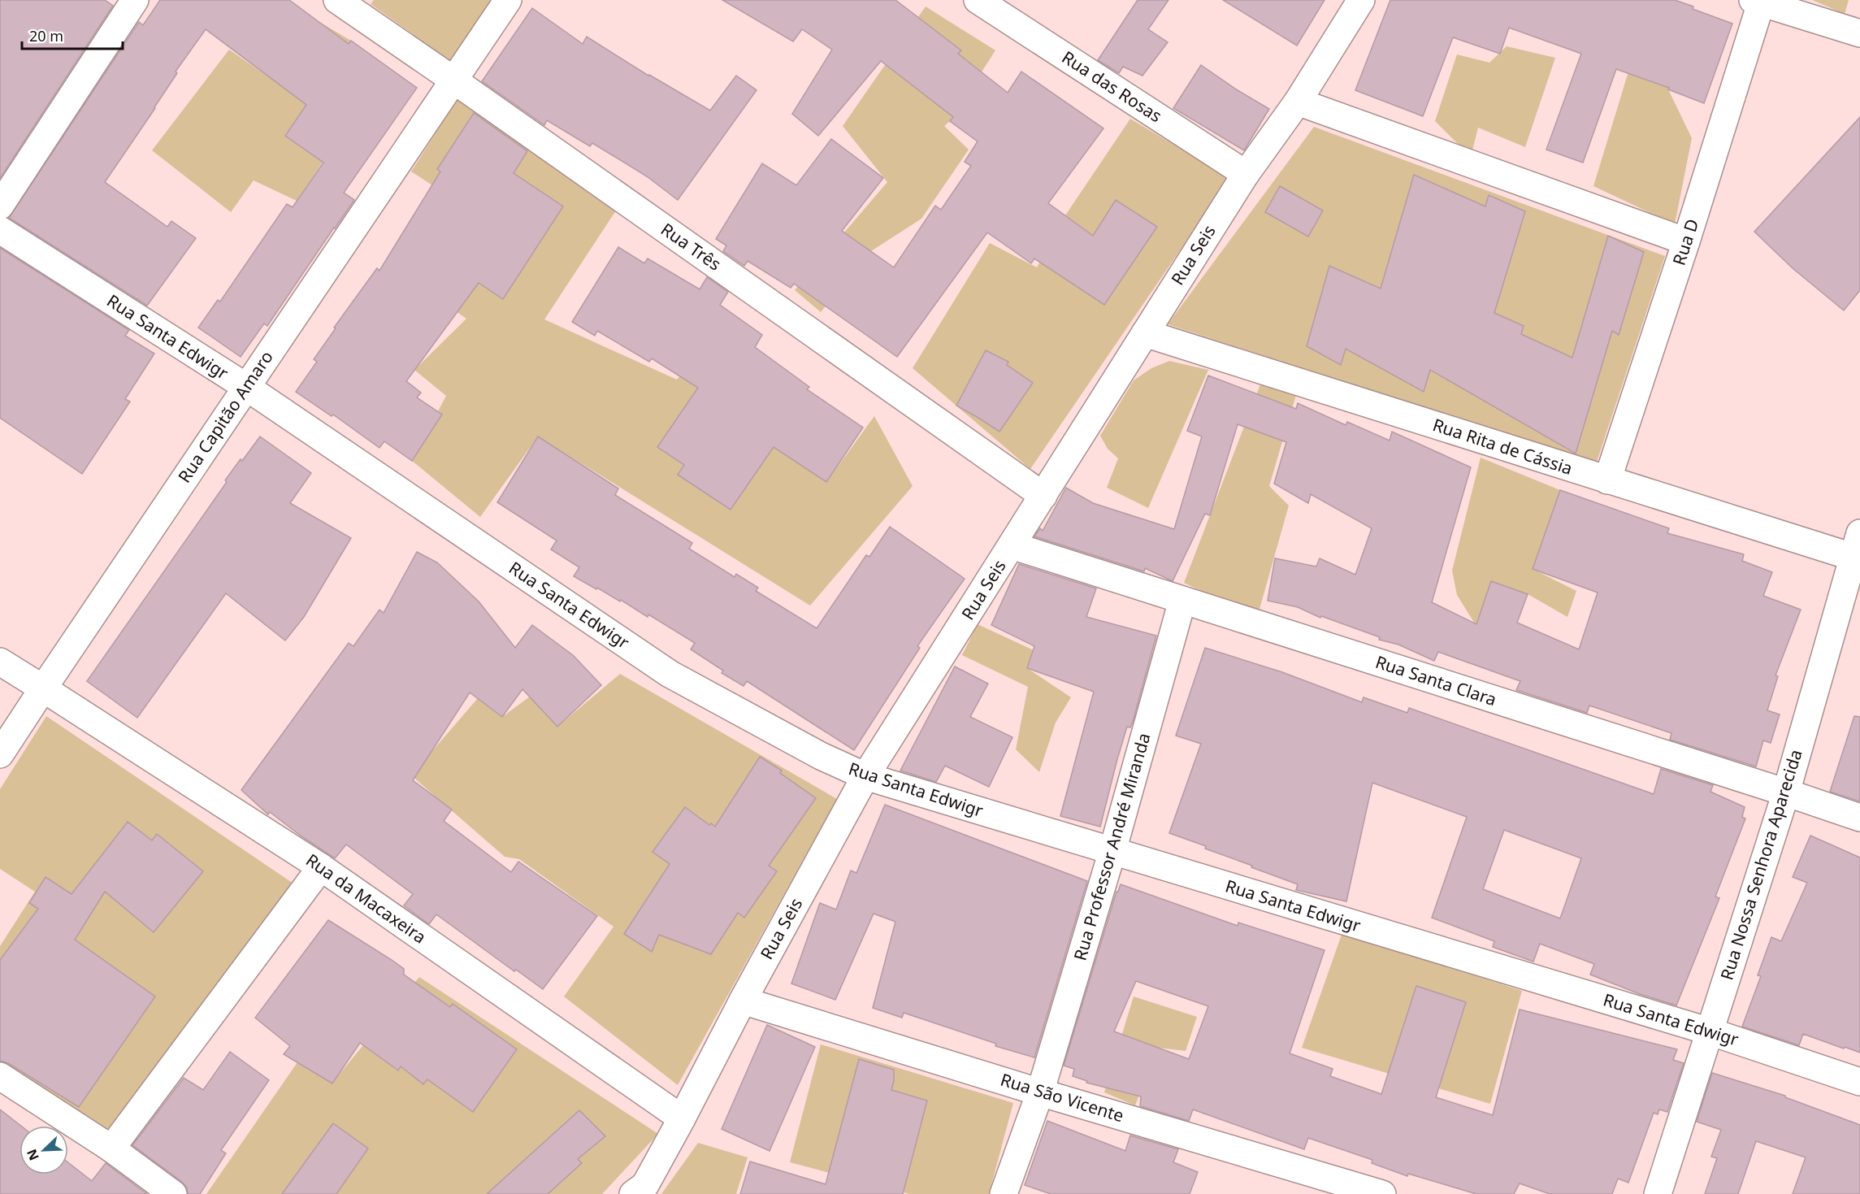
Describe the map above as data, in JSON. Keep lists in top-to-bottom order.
{
  "streets": {
    "street": [
      "Rua das Rosas",
      "Rua D",
      "Rua Três",
      "Rua Seis",
      "Rua Santa Edwigr",
      "Rua Capitão Amaro",
      "Rua Rita de Cássia",
      "Rua Santa Clara",
      "Rua Professor André Miranda",
      "Rua Nossa Senhora Aparecida",
      "Rua da Macaxeira",
      "Rua São Vicente"
    ]
  },
  "crossings": [
    ["Rua das Rosas", "Rua Seis"],
    ["Rua D", "Rua Rita de Cássia"],
    ["Rua Três", "Rua Seis"],
    ["Rua Três", "Rua Capitão Amaro"],
    ["Rua Seis", "Rua Santa Edwigr"],
    ["Rua Seis", "Rua Rita de Cássia"],
    ["Rua Seis", "Rua Santa Clara"],
    ["Rua Seis", "Rua da Macaxeira"],
    ["Rua Seis", "Rua São Vicente"],
    ["Rua Santa Edwigr", "Rua Capitão Amaro"],
    ["Rua Santa Edwigr", "Rua Professor André Miranda"],
    ["Rua Santa Edwigr", "Rua Nossa Senhora Aparecida"],
    ["Rua Capitão Amaro", "Rua da Macaxeira"],
    ["Rua Rita de Cássia", "Rua Nossa Senhora Aparecida"],
    ["Rua Santa Clara", "Rua Professor André Miranda"],
    ["Rua Santa Clara", "Rua Nossa Senhora Aparecida"],
    ["Rua Professor André Miranda", "Rua São Vicente"]
  ],
  "scale_bar": "20 m",
  "north": "bottom left"
}
